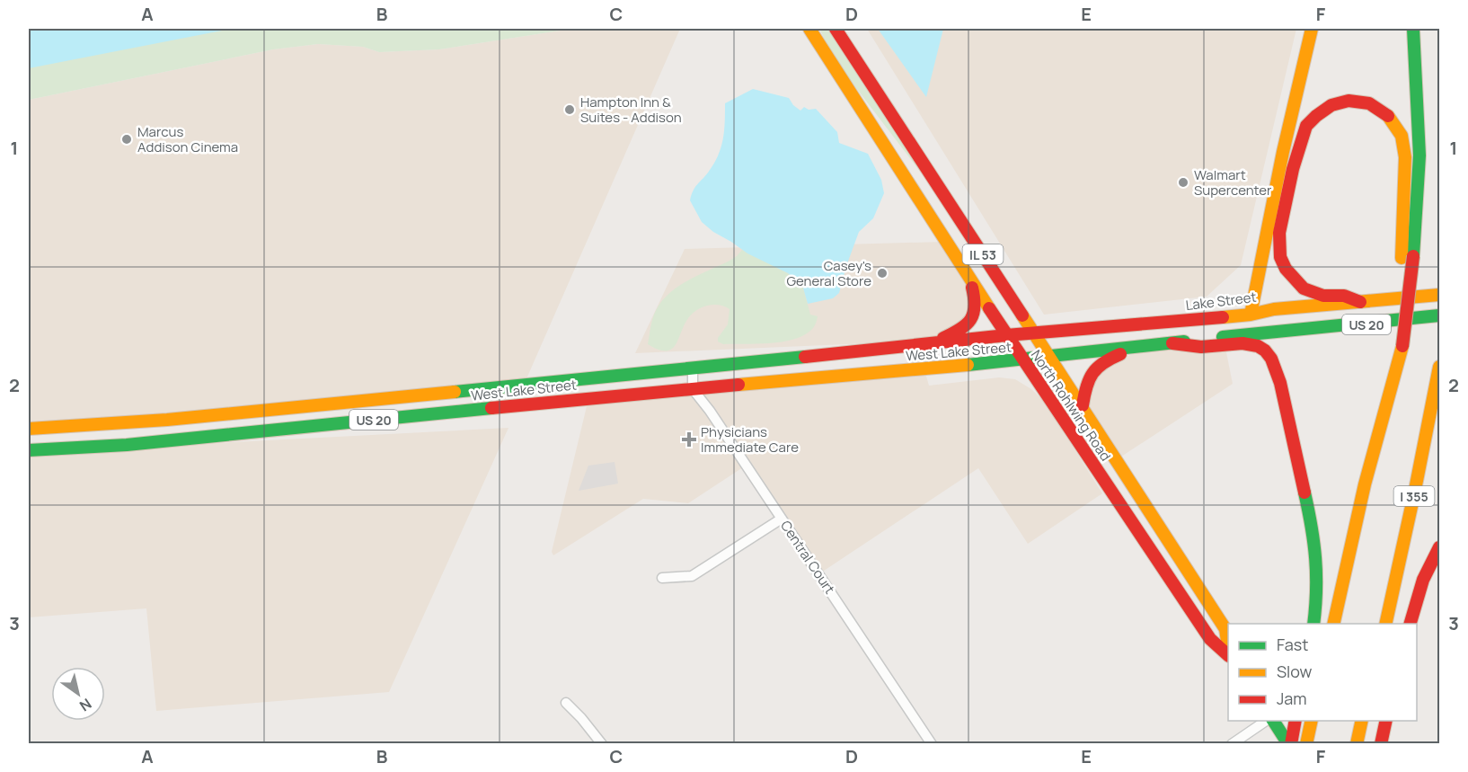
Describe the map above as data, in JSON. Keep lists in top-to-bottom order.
{
  "streets": {
    "main road": [
      "IL 53",
      "Lake Street",
      "US 20",
      "West Lake Street",
      "North Rohlwing Road",
      "I 355"
    ],
    "street": ["Central Court"]
  },
  "crossings": [
    ["Lake Street", "West Lake Street"],
    ["Lake Street", "North Rohlwing Road"],
    ["US 20", "West Lake Street"],
    ["US 20", "North Rohlwing Road"],
    ["West Lake Street", "North Rohlwing Road"],
    ["West Lake Street", "Central Court"]
  ],
  "places": {
    "other": [
      "Hampton Inn & Suites - Addison",
      "Marcus Addison Cinema",
      "Walmart Supercenter",
      "Casey's General Store"
    ],
    "health": ["Physicians Immediate Care"]
  },
  "legend": ["Fast", "Slow", "Jam"],
  "north": "bottom right",
  "grid": {
    "columns": [
      "A",
      "B",
      "C",
      "D",
      "E",
      "F"
    ],
    "rows": ["1", "2", "3"]
  }
}
